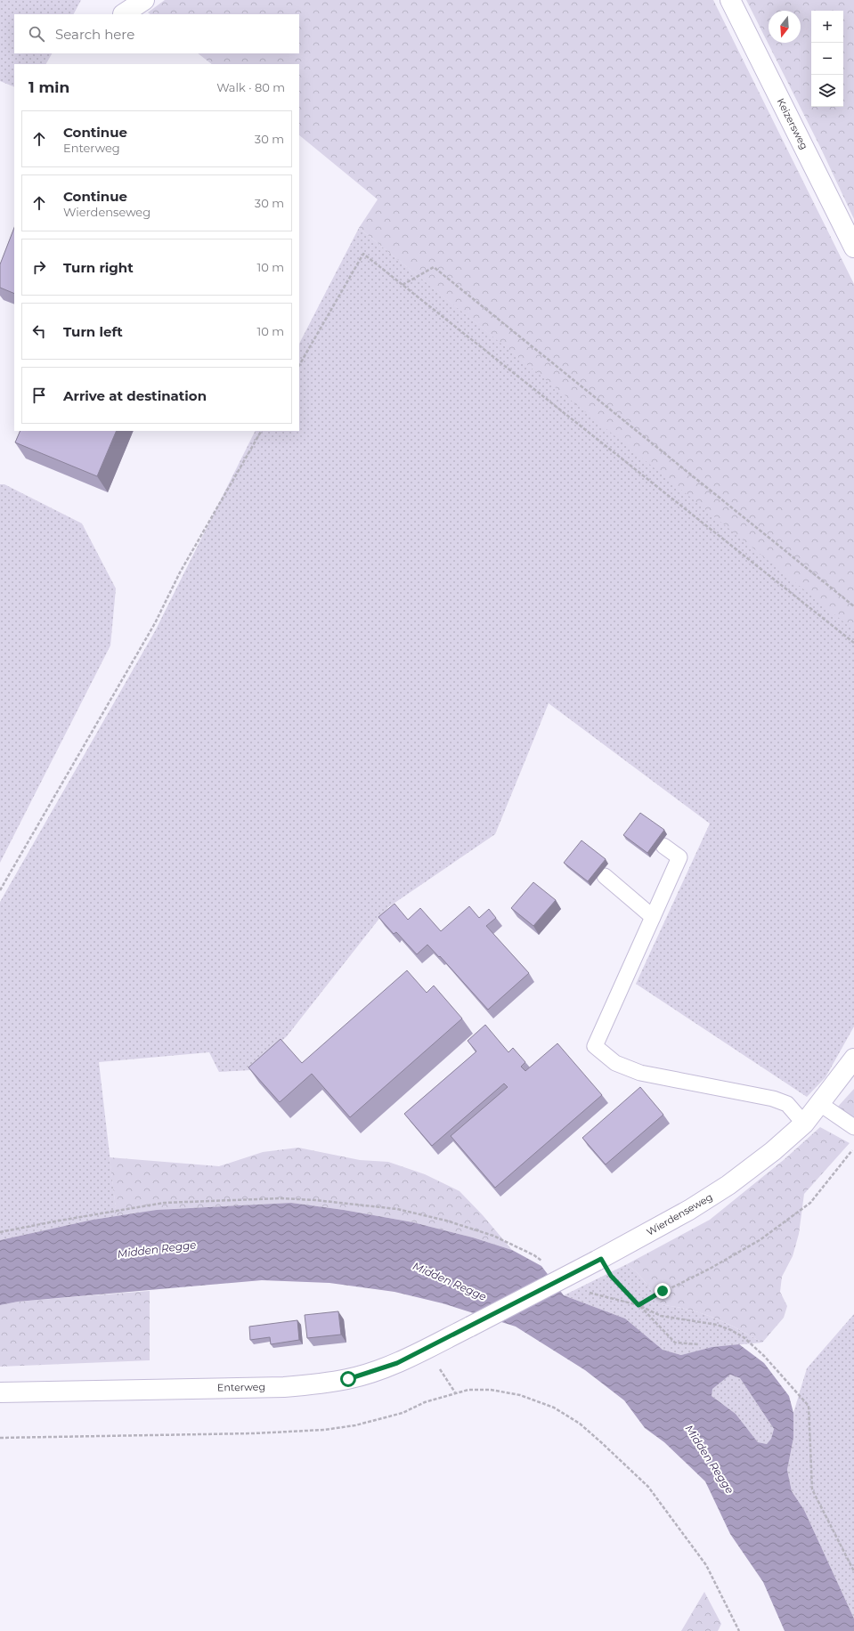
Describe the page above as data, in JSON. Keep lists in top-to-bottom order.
{
  "streets": {
    "main road": ["Keizersweg", "Wierdenseweg", "Enterweg"]
  },
  "crossings": [
    ["Wierdenseweg", "Enterweg"]
  ],
  "water": ["Midden Regge"],
  "north": "bottom",
  "page": {
    "map_buttons": ["+", "−"],
    "search": "Search here",
    "heading": ["1 min", "Walk · 80 m"],
    "list": [
      ["Continue", "Enterweg", "30 m"],
      ["Continue", "Wierdenseweg", "30 m"],
      ["Turn right", "10 m"],
      ["Turn left", "10 m"],
      "Arrive at destination"
    ]
  }
}
